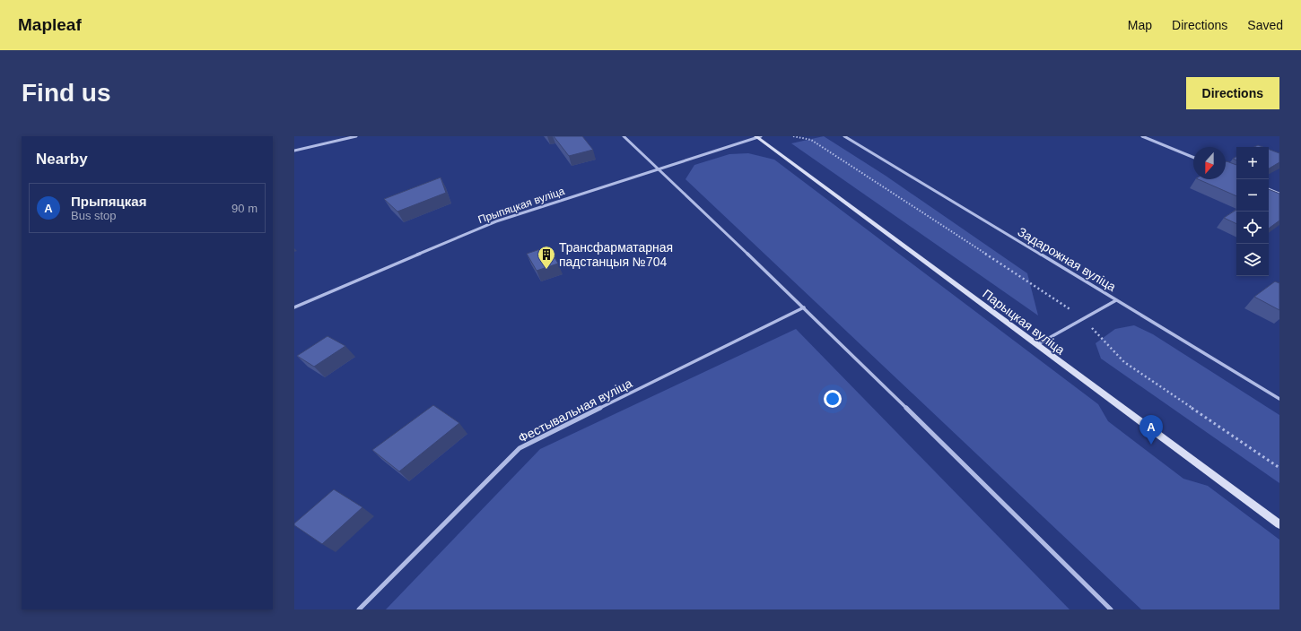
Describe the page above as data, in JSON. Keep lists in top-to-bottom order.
{
  "streets": {
    "main road": ["Парыцкая вуліца"],
    "street": ["Прыпяцкая вуліца", "Задарожная вуліца", "Фестывальная вуліца"]
  },
  "crossings": [
    ["Прыпяцкая вуліца", "Парыцкая вуліца"]
  ],
  "places": {
    "building": ["Трансфарматарная падстанцыя №704"]
  },
  "north": "bottom",
  "page": {
    "header": "Mapleaf",
    "nav": ["Map", "Directions", "Saved"],
    "buttons": "Directions",
    "title": "Find us",
    "heading": "Nearby",
    "map_buttons": ["+", "−"],
    "list": [
      {
        "mark": "A",
        "name": "Прыпяцкая",
        "note": "Bus stop",
        "value": "90 m"
      }
    ],
    "pins": "A"
  }
}
